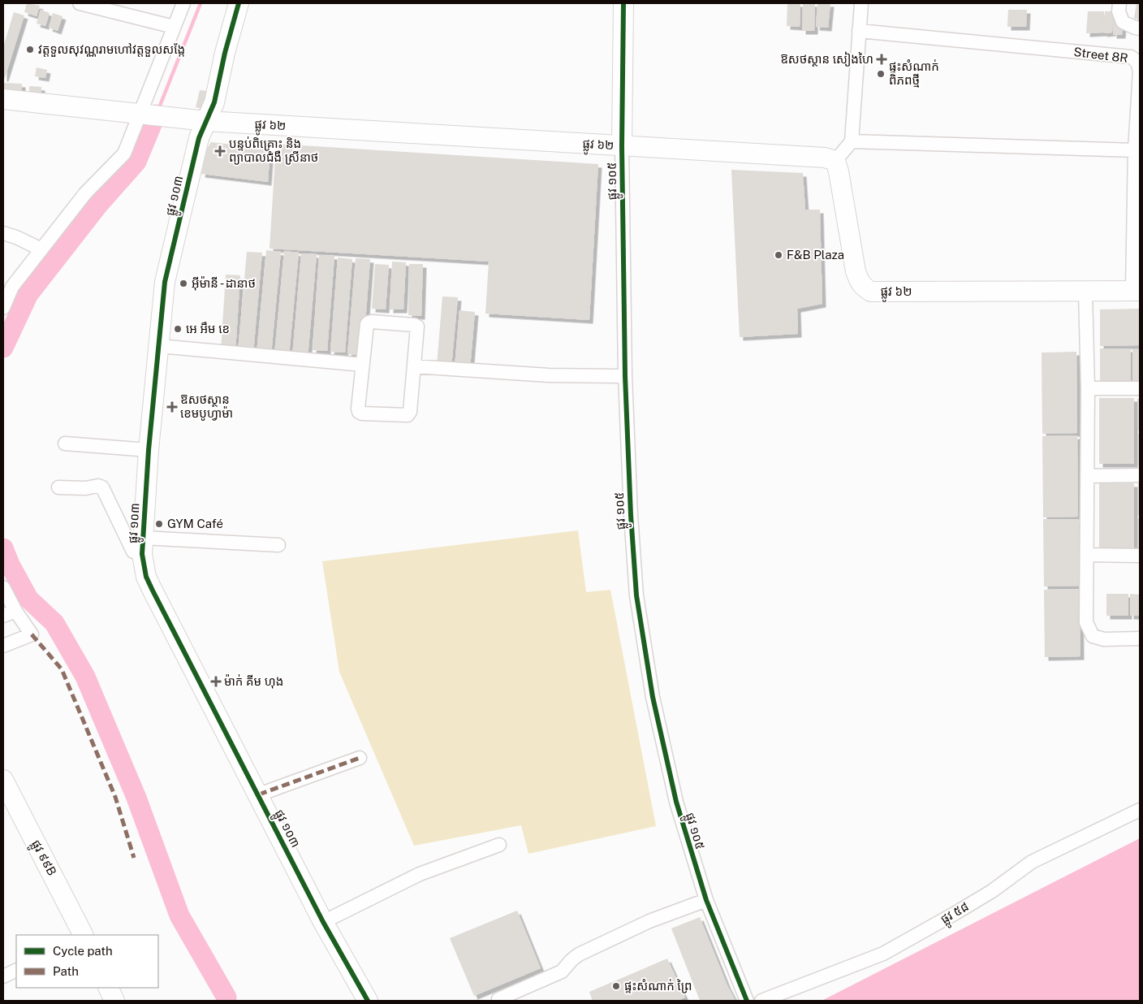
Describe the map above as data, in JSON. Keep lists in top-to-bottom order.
{
  "streets": {
    "street": [
      "Street 8R",
      "ផ្លូវ ៦២",
      "ផ្លូវ ១០៥",
      "ផ្លូវ ១០៣",
      "ផ្លូវ ៩៩B",
      "ផ្លូវ ៥៨"
    ]
  },
  "crossings": [
    ["Street 8R", "ផ្លូវ ៦២"],
    ["ផ្លូវ ៦២", "ផ្លូវ ១០៥"],
    ["ផ្លូវ ៦២", "ផ្លូវ ១០៣"]
  ],
  "places": {
    "other": [
      "វត្តទួលសុវណ្ណរាមហៅវត្តទួលសង្កែ",
      "ផ្ទះសំណាក់ ពិភពថ្មី",
      "F&B Plaza",
      "អ៊ីម៉ានី - ដានាថ",
      "អេ អឹម ខេ",
      "GYM Café",
      "ផ្ទះសំណាក់ ព្រៃ"
    ],
    "health": [
      "ឱសថស្ថាន សៀងហៃ",
      "បន្ទប់ពិគ្រោះ និង ព្យាបាលជំងឺ ស្រីនាថ",
      "ឱសថស្ថាន ខេមបូហ្វាម៉ា",
      "ម៉ាក់ គីម ហុង"
    ]
  },
  "legend": ["Cycle path", "Path"]
}
